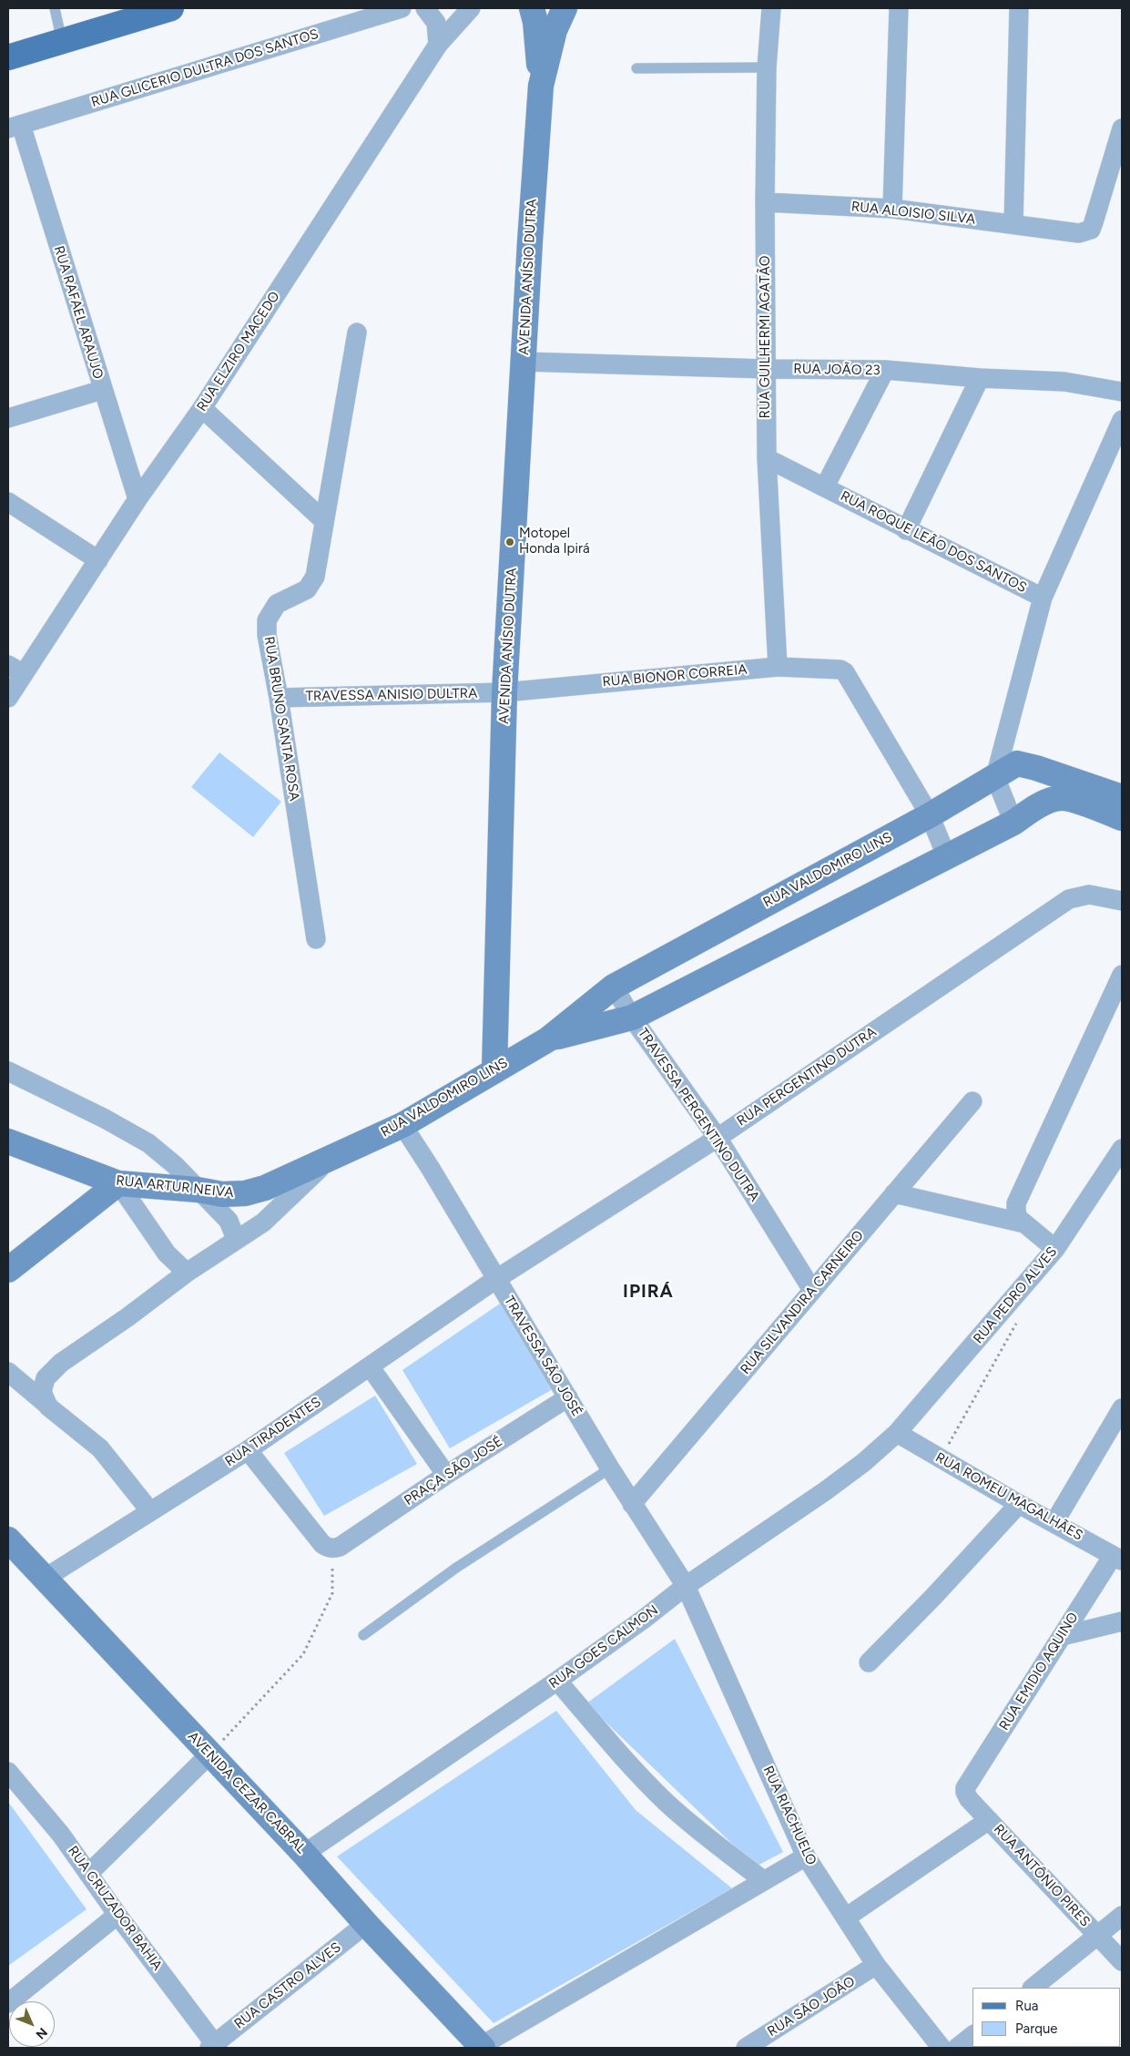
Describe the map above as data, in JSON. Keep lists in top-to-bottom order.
{
  "streets": {
    "main road": [
      "AVENIDA ANÍSIO DUTRA",
      "RUA VALDOMIRO LINS",
      "RUA ARTUR NEIVA",
      "AVENIDA CEZAR CABRAL"
    ],
    "street": [
      "RUA GLICERIO DULTRA DOS SANTOS",
      "RUA ALOISIO SILVA",
      "RUA RAFAEL ARAUJO",
      "RUA GUILHERMI AGATÃO",
      "RUA ELZIRO MACEDO",
      "RUA JOÃO 23",
      "RUA ROQUE LEÃO DOS SANTOS",
      "RUA BIONOR CORREIA",
      "TRAVESSA ANISIO DULTRA",
      "RUA BRUNO SANTA ROSA",
      "RUA PERGENTINO DUTRA",
      "TRAVESSA PERGENTINO DUTRA",
      "RUA PEDRO ALVES",
      "RUA SILVANDIRA CARNEIRO",
      "TRAVESSA SÃO JOSÉ",
      "RUA TIRADENTES",
      "PRAÇA SÃO JOSÉ",
      "RUA ROMEU MAGALHÃES",
      "RUA GOES CALMON",
      "RUA EMIDIO AQUINO",
      "RUA RIACHUELO",
      "RUA ANTÔNIO PIRES",
      "RUA CRUZADOR BAHIA",
      "RUA CASTRO ALVES",
      "RUA SÃO JOÃO"
    ]
  },
  "crossings": [
    ["RUA GLICERIO DULTRA DOS SANTOS", "RUA RAFAEL ARAUJO"],
    ["RUA ALOISIO SILVA", "RUA GUILHERMI AGATÃO"],
    ["AVENIDA ANÍSIO DUTRA", "RUA JOÃO 23"],
    ["AVENIDA ANÍSIO DUTRA", "RUA BIONOR CORREIA"],
    ["AVENIDA ANÍSIO DUTRA", "TRAVESSA ANISIO DULTRA"],
    ["AVENIDA ANÍSIO DUTRA", "RUA VALDOMIRO LINS"],
    ["RUA RAFAEL ARAUJO", "RUA ELZIRO MACEDO"],
    ["RUA GUILHERMI AGATÃO", "RUA JOÃO 23"],
    ["RUA GUILHERMI AGATÃO", "RUA ROQUE LEÃO DOS SANTOS"],
    ["RUA GUILHERMI AGATÃO", "RUA BIONOR CORREIA"],
    ["RUA BIONOR CORREIA", "TRAVESSA ANISIO DULTRA"],
    ["RUA BIONOR CORREIA", "RUA VALDOMIRO LINS"],
    ["TRAVESSA ANISIO DULTRA", "RUA BRUNO SANTA ROSA"],
    ["RUA VALDOMIRO LINS", "TRAVESSA PERGENTINO DUTRA"],
    ["RUA VALDOMIRO LINS", "RUA ARTUR NEIVA"],
    ["RUA VALDOMIRO LINS", "TRAVESSA SÃO JOSÉ"],
    ["RUA PERGENTINO DUTRA", "TRAVESSA PERGENTINO DUTRA"],
    ["RUA PERGENTINO DUTRA", "TRAVESSA SÃO JOSÉ"],
    ["RUA PERGENTINO DUTRA", "RUA TIRADENTES"],
    ["TRAVESSA PERGENTINO DUTRA", "RUA SILVANDIRA CARNEIRO"],
    ["RUA PEDRO ALVES", "RUA ROMEU MAGALHÃES"],
    ["RUA PEDRO ALVES", "RUA GOES CALMON"],
    ["RUA SILVANDIRA CARNEIRO", "TRAVESSA SÃO JOSÉ"],
    ["TRAVESSA SÃO JOSÉ", "RUA TIRADENTES"],
    ["TRAVESSA SÃO JOSÉ", "PRAÇA SÃO JOSÉ"],
    ["TRAVESSA SÃO JOSÉ", "RUA GOES CALMON"],
    ["TRAVESSA SÃO JOSÉ", "RUA RIACHUELO"],
    ["RUA TIRADENTES", "AVENIDA CEZAR CABRAL"],
    ["RUA ROMEU MAGALHÃES", "RUA GOES CALMON"],
    ["RUA ROMEU MAGALHÃES", "RUA EMIDIO AQUINO"],
    ["RUA GOES CALMON", "AVENIDA CEZAR CABRAL"],
    ["RUA GOES CALMON", "RUA RIACHUELO"],
    ["RUA EMIDIO AQUINO", "RUA ANTÔNIO PIRES"],
    ["AVENIDA CEZAR CABRAL", "RUA CASTRO ALVES"],
    ["RUA RIACHUELO", "RUA SÃO JOÃO"],
    ["RUA CRUZADOR BAHIA", "RUA CASTRO ALVES"]
  ],
  "districts": ["IPIRÁ"],
  "places": ["Motopel Honda Ipirá"],
  "legend": ["Rua", "Parque"],
  "north": "bottom right"
}
